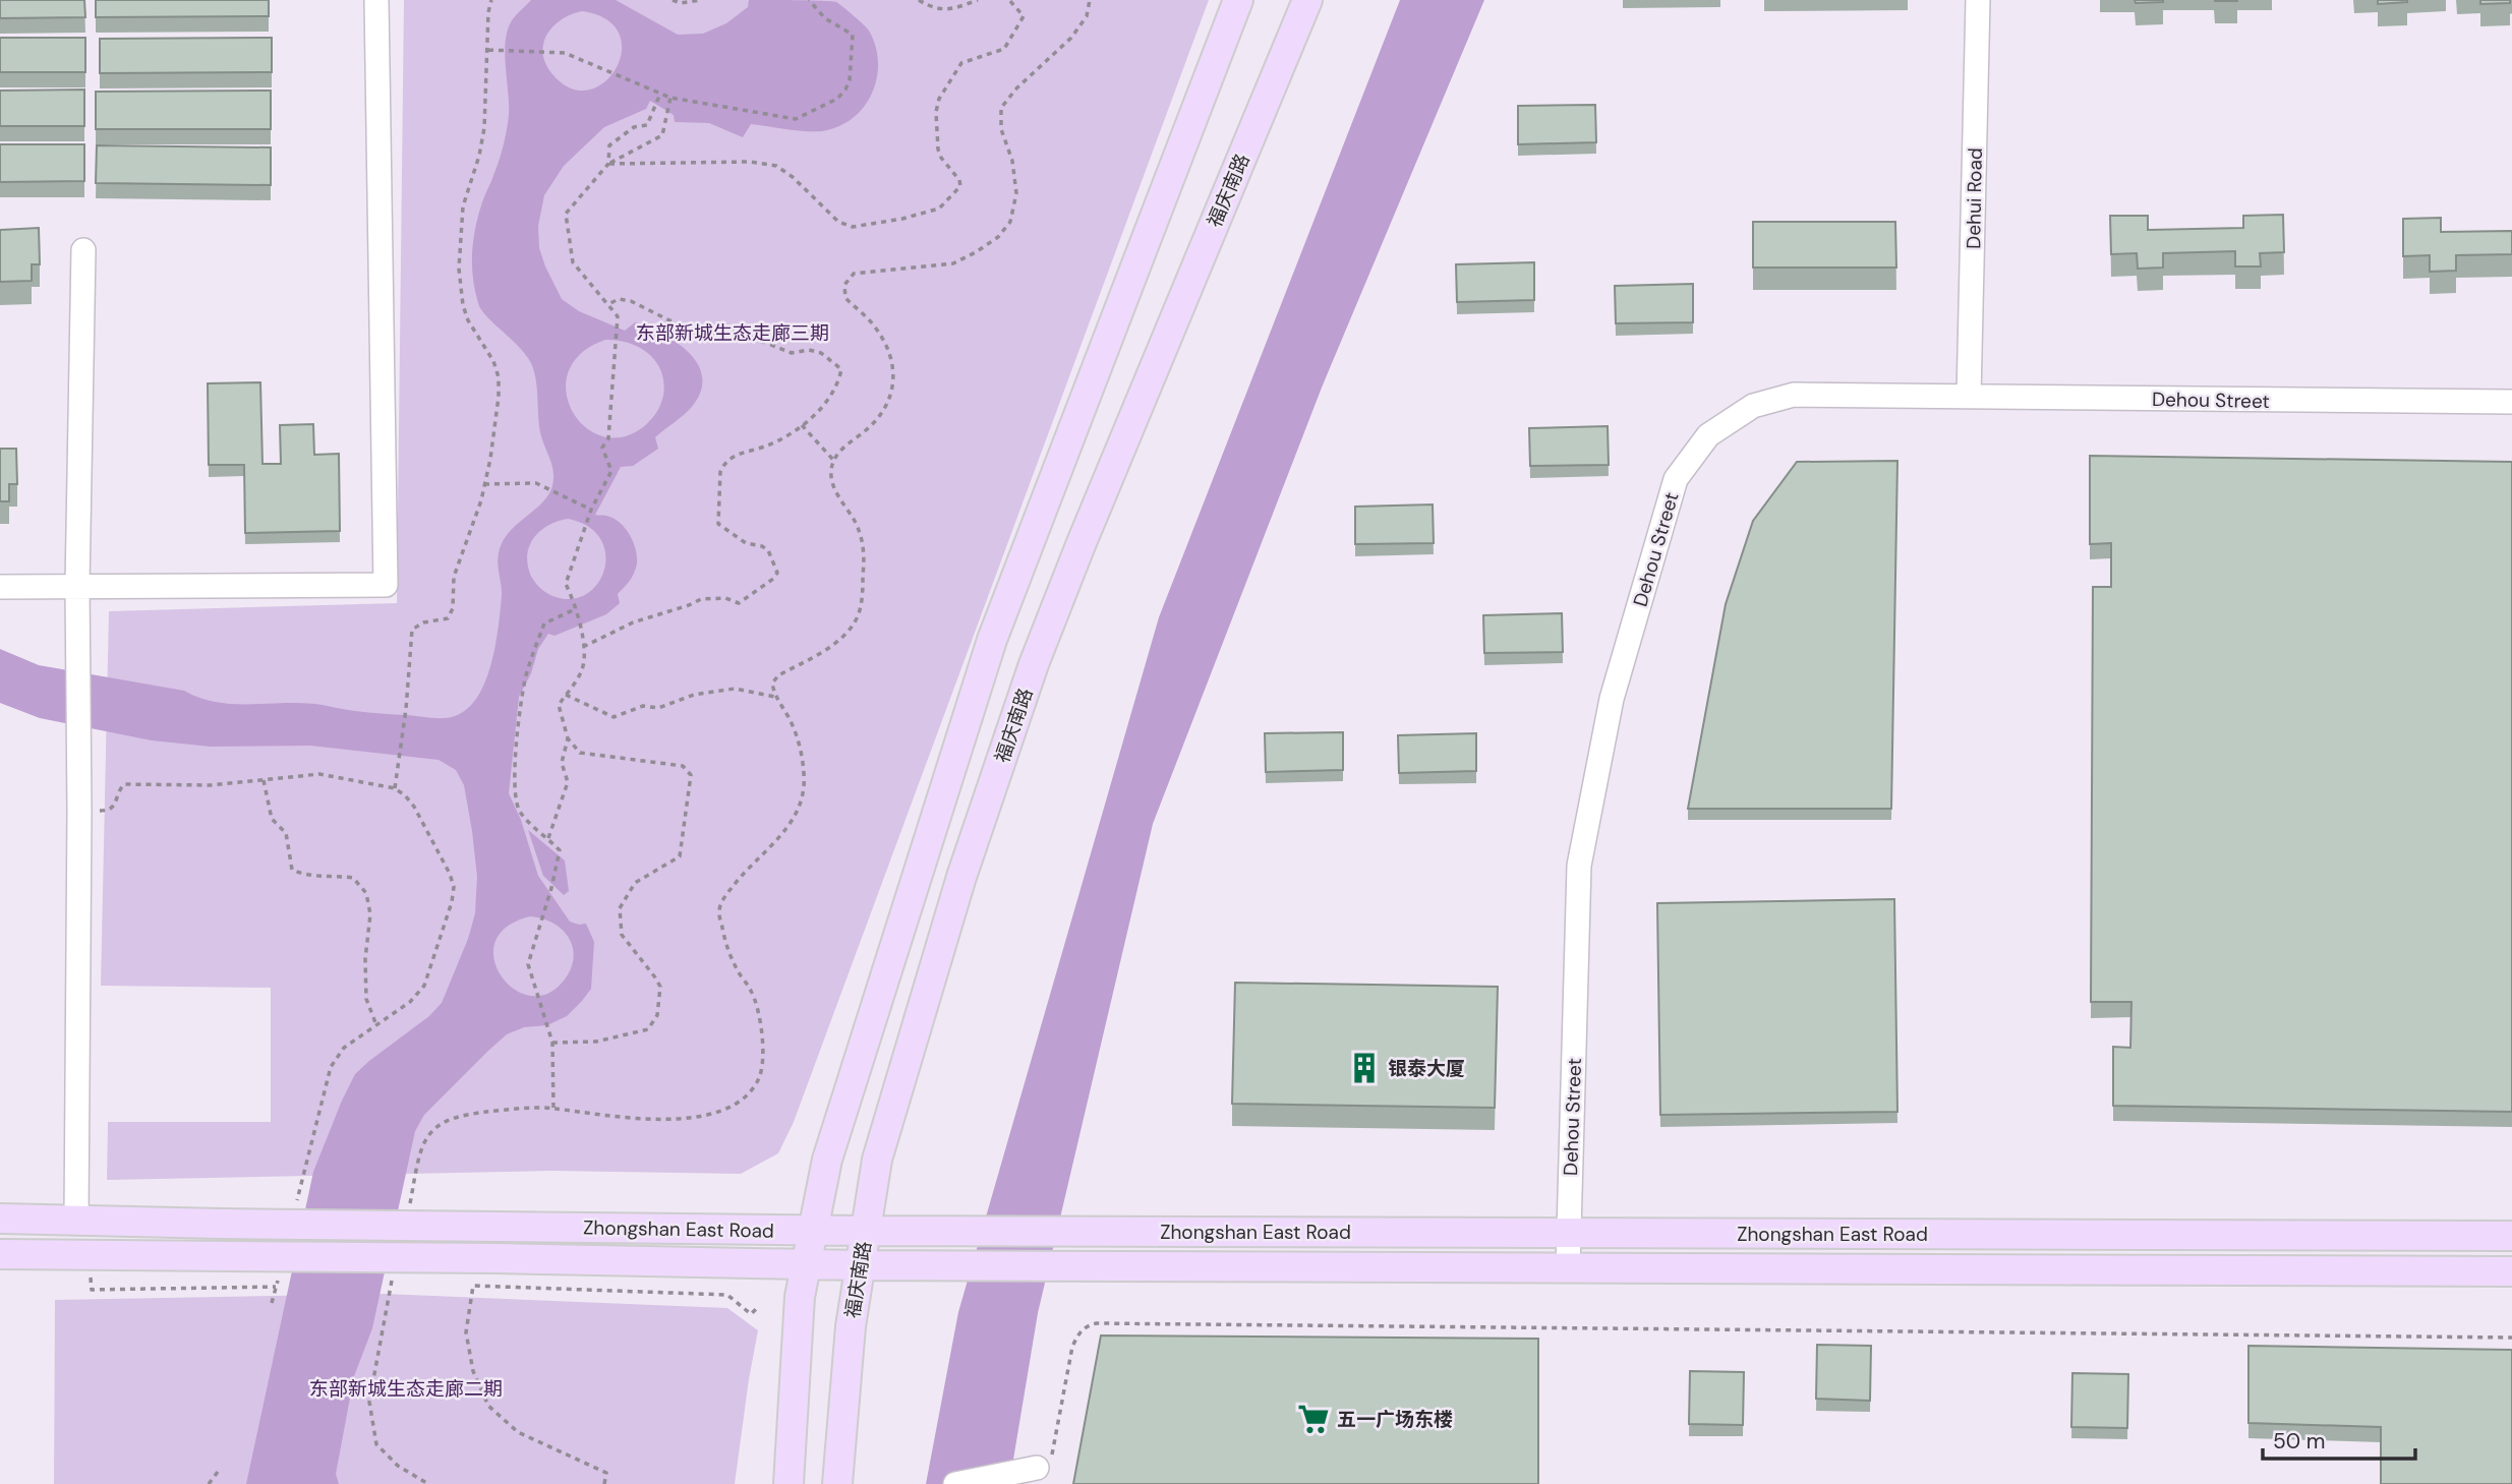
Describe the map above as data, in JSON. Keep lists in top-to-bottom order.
{
  "streets": {
    "main road": ["福庆南路", "Zhongshan East Road"],
    "street": ["Dehui Road", "Dehou Street"]
  },
  "crossings": [
    ["福庆南路", "Zhongshan East Road"],
    ["Dehui Road", "Dehou Street"],
    ["Dehou Street", "Zhongshan East Road"]
  ],
  "parks": ["东部新城生态走廊三期", "东部新城生态走廊二期"],
  "places": {
    "building": ["银泰大厦"],
    "supermarket": ["五一广场东楼"]
  },
  "scale_bar": "50 m"
}
